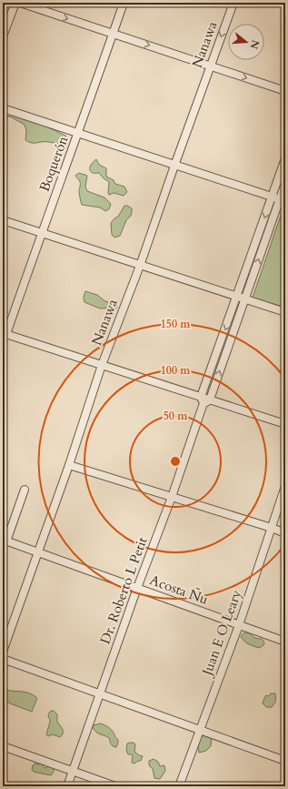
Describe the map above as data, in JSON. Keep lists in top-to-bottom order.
{
  "streets": {
    "street": [
      "Nanawa",
      "Boquerón",
      "Acosta Ñu",
      "Dr. Roberto L Petit",
      "Juan E O Leary"
    ]
  },
  "crossings": [
    ["Nanawa", "Acosta Ñu"],
    ["Acosta Ñu", "Dr. Roberto L Petit"],
    ["Acosta Ñu", "Juan E O Leary"]
  ],
  "north": "right",
  "rings": ["150 m", "100 m", "50 m"]
}
